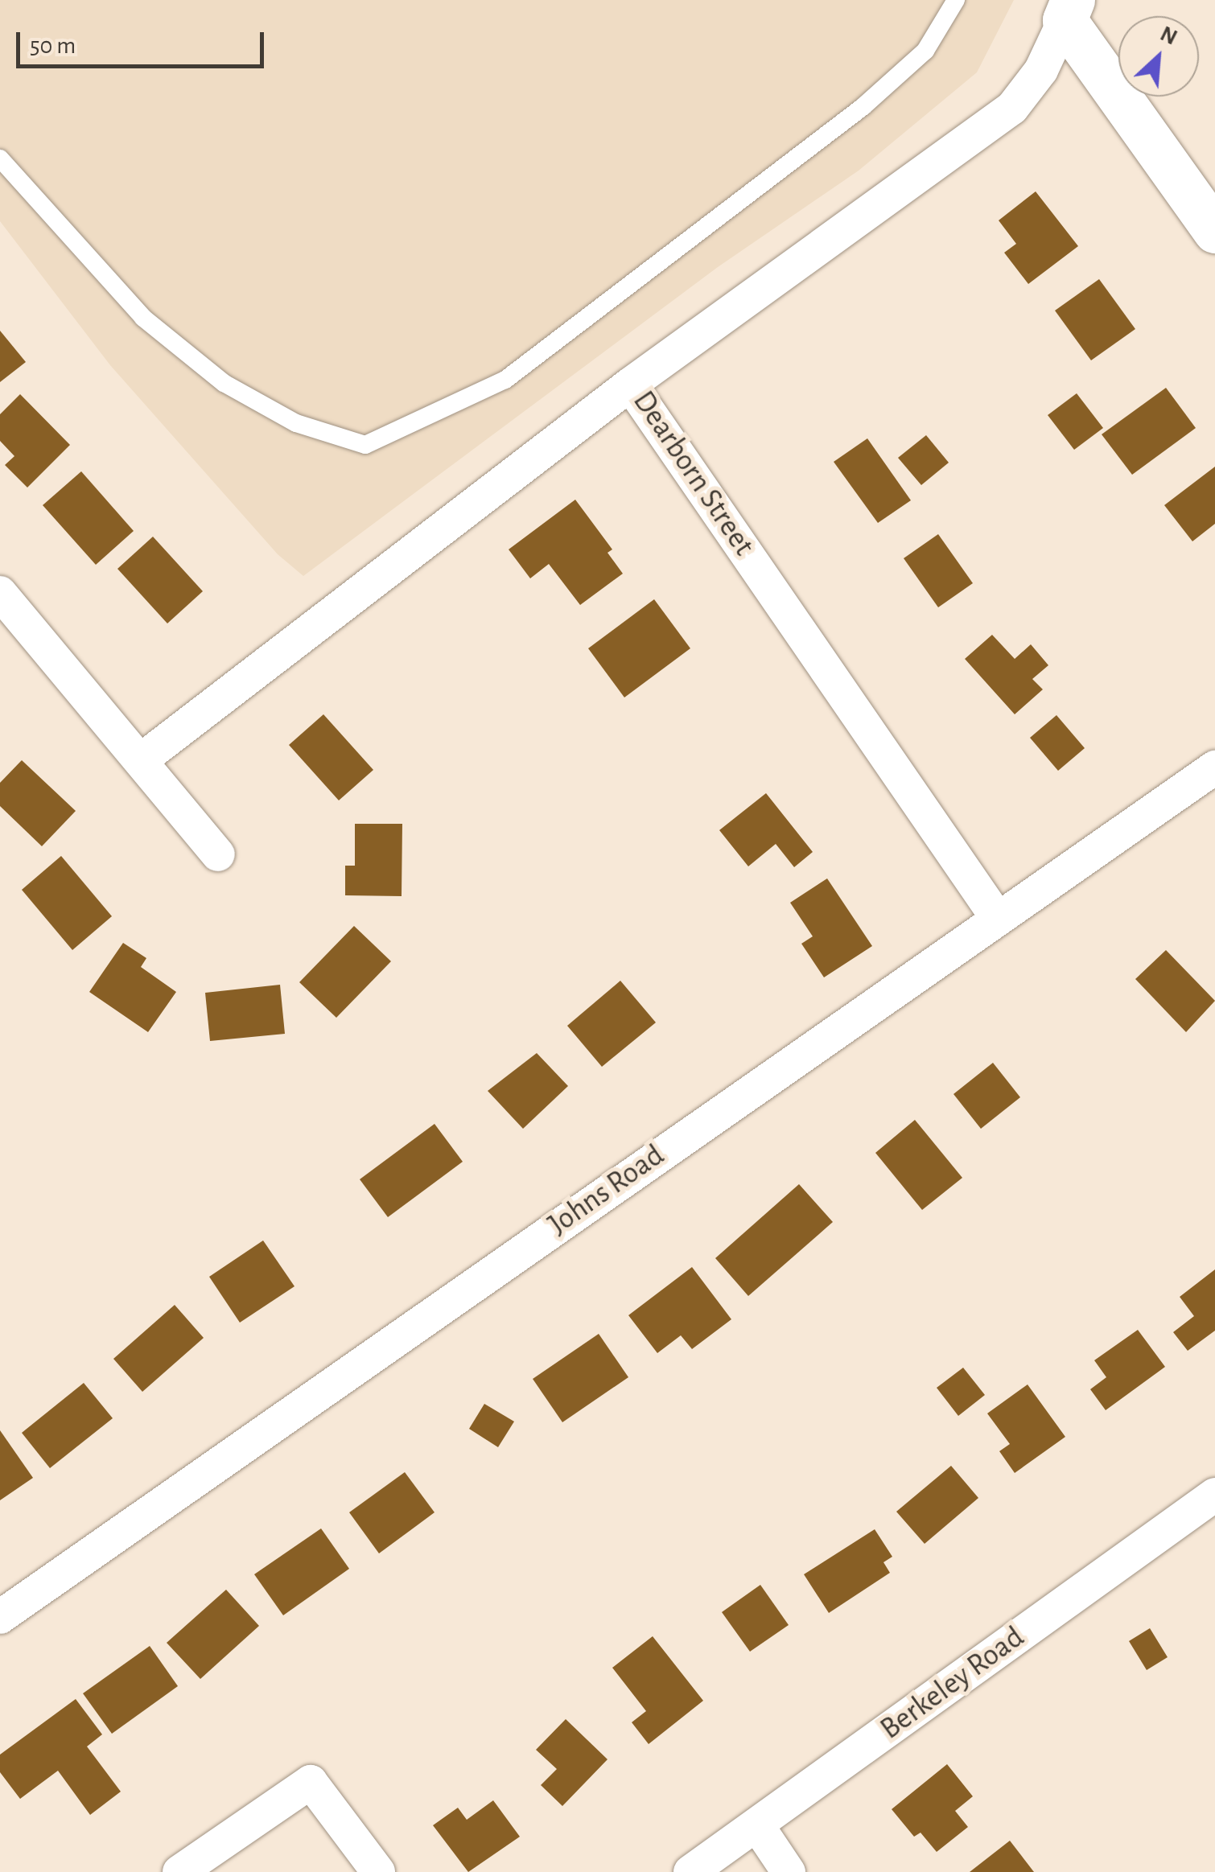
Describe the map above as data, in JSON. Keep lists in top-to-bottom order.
{
  "streets": {
    "street": ["Dearborn Street", "Johns Road", "Berkeley Road"]
  },
  "crossings": [
    ["Dearborn Street", "Johns Road"]
  ],
  "scale_bar": "50 m",
  "north": "top right"
}
